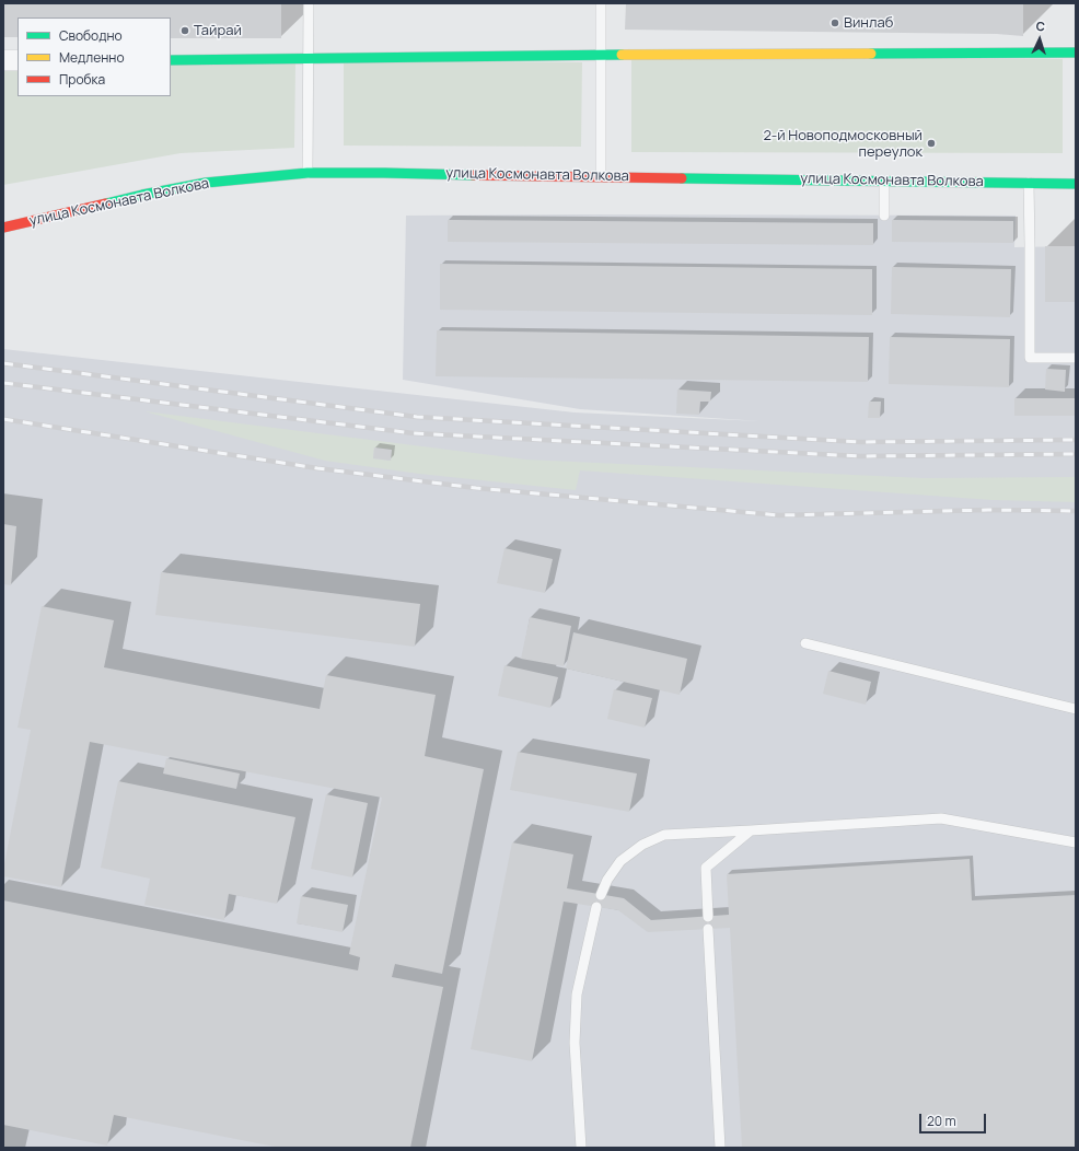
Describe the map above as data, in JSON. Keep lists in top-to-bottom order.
{
  "streets": {
    "main road": ["улица Космонавта Волкова"]
  },
  "places": ["Винлаб", "Тайрай", "2-й Новоподмосковный переулок"],
  "legend": ["Свободно", "Медленно", "Пробка"],
  "scale_bar": "20 m",
  "north": "top"
}
